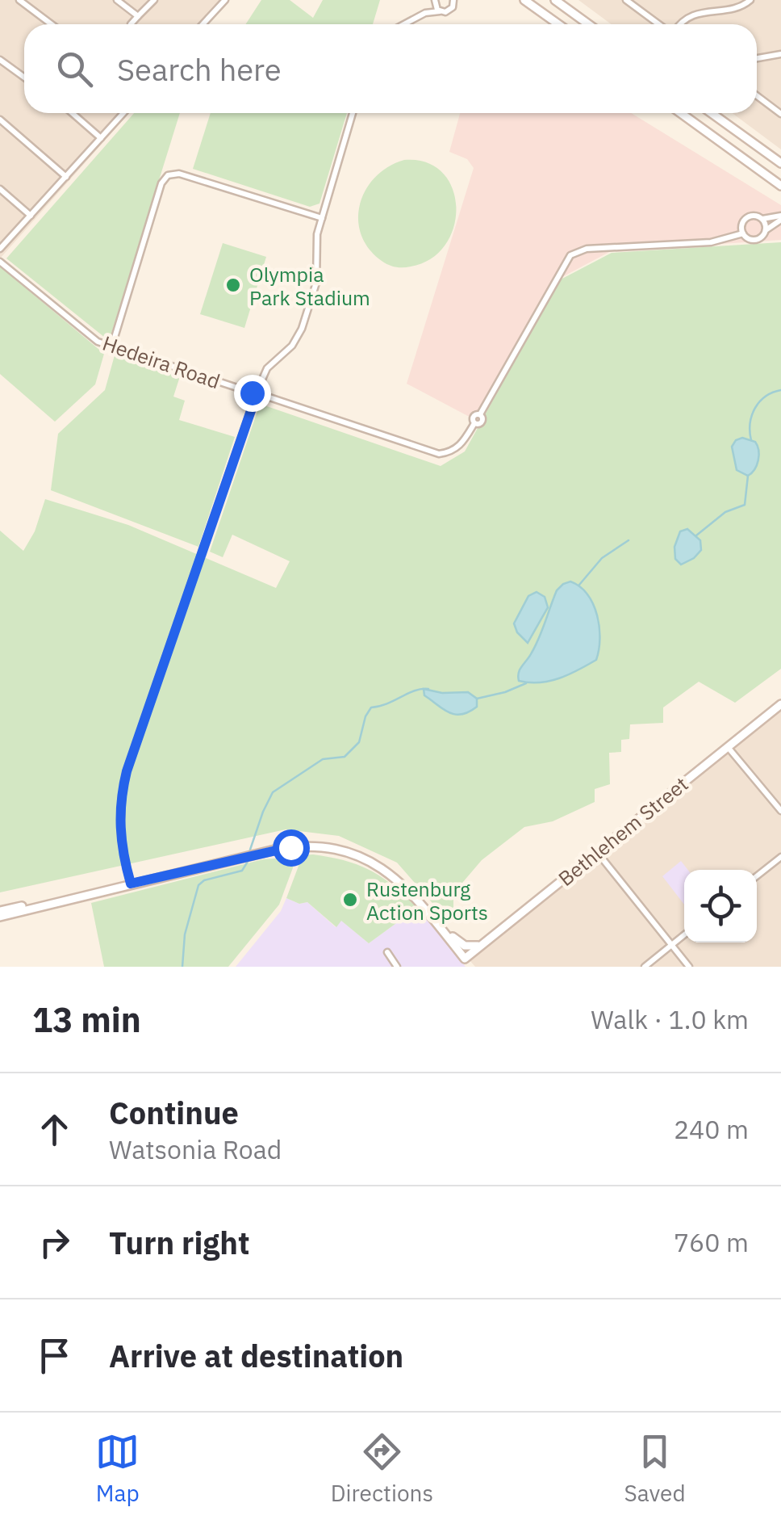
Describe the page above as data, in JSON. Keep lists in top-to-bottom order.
{
  "streets": {
    "main road": ["Bethlehem Street"],
    "street": ["Hedeira Road"]
  },
  "places": ["Olympia Park Stadium", "Rustenburg Action Sports"],
  "page": {
    "search": "Search here",
    "heading": ["13 min", "Walk · 1.0 km"],
    "list": [
      ["Continue", "Watsonia Road", "240 m"],
      ["Turn right", "760 m"],
      "Arrive at destination"
    ],
    "nav": ["Map", "Directions", "Saved"]
  }
}
